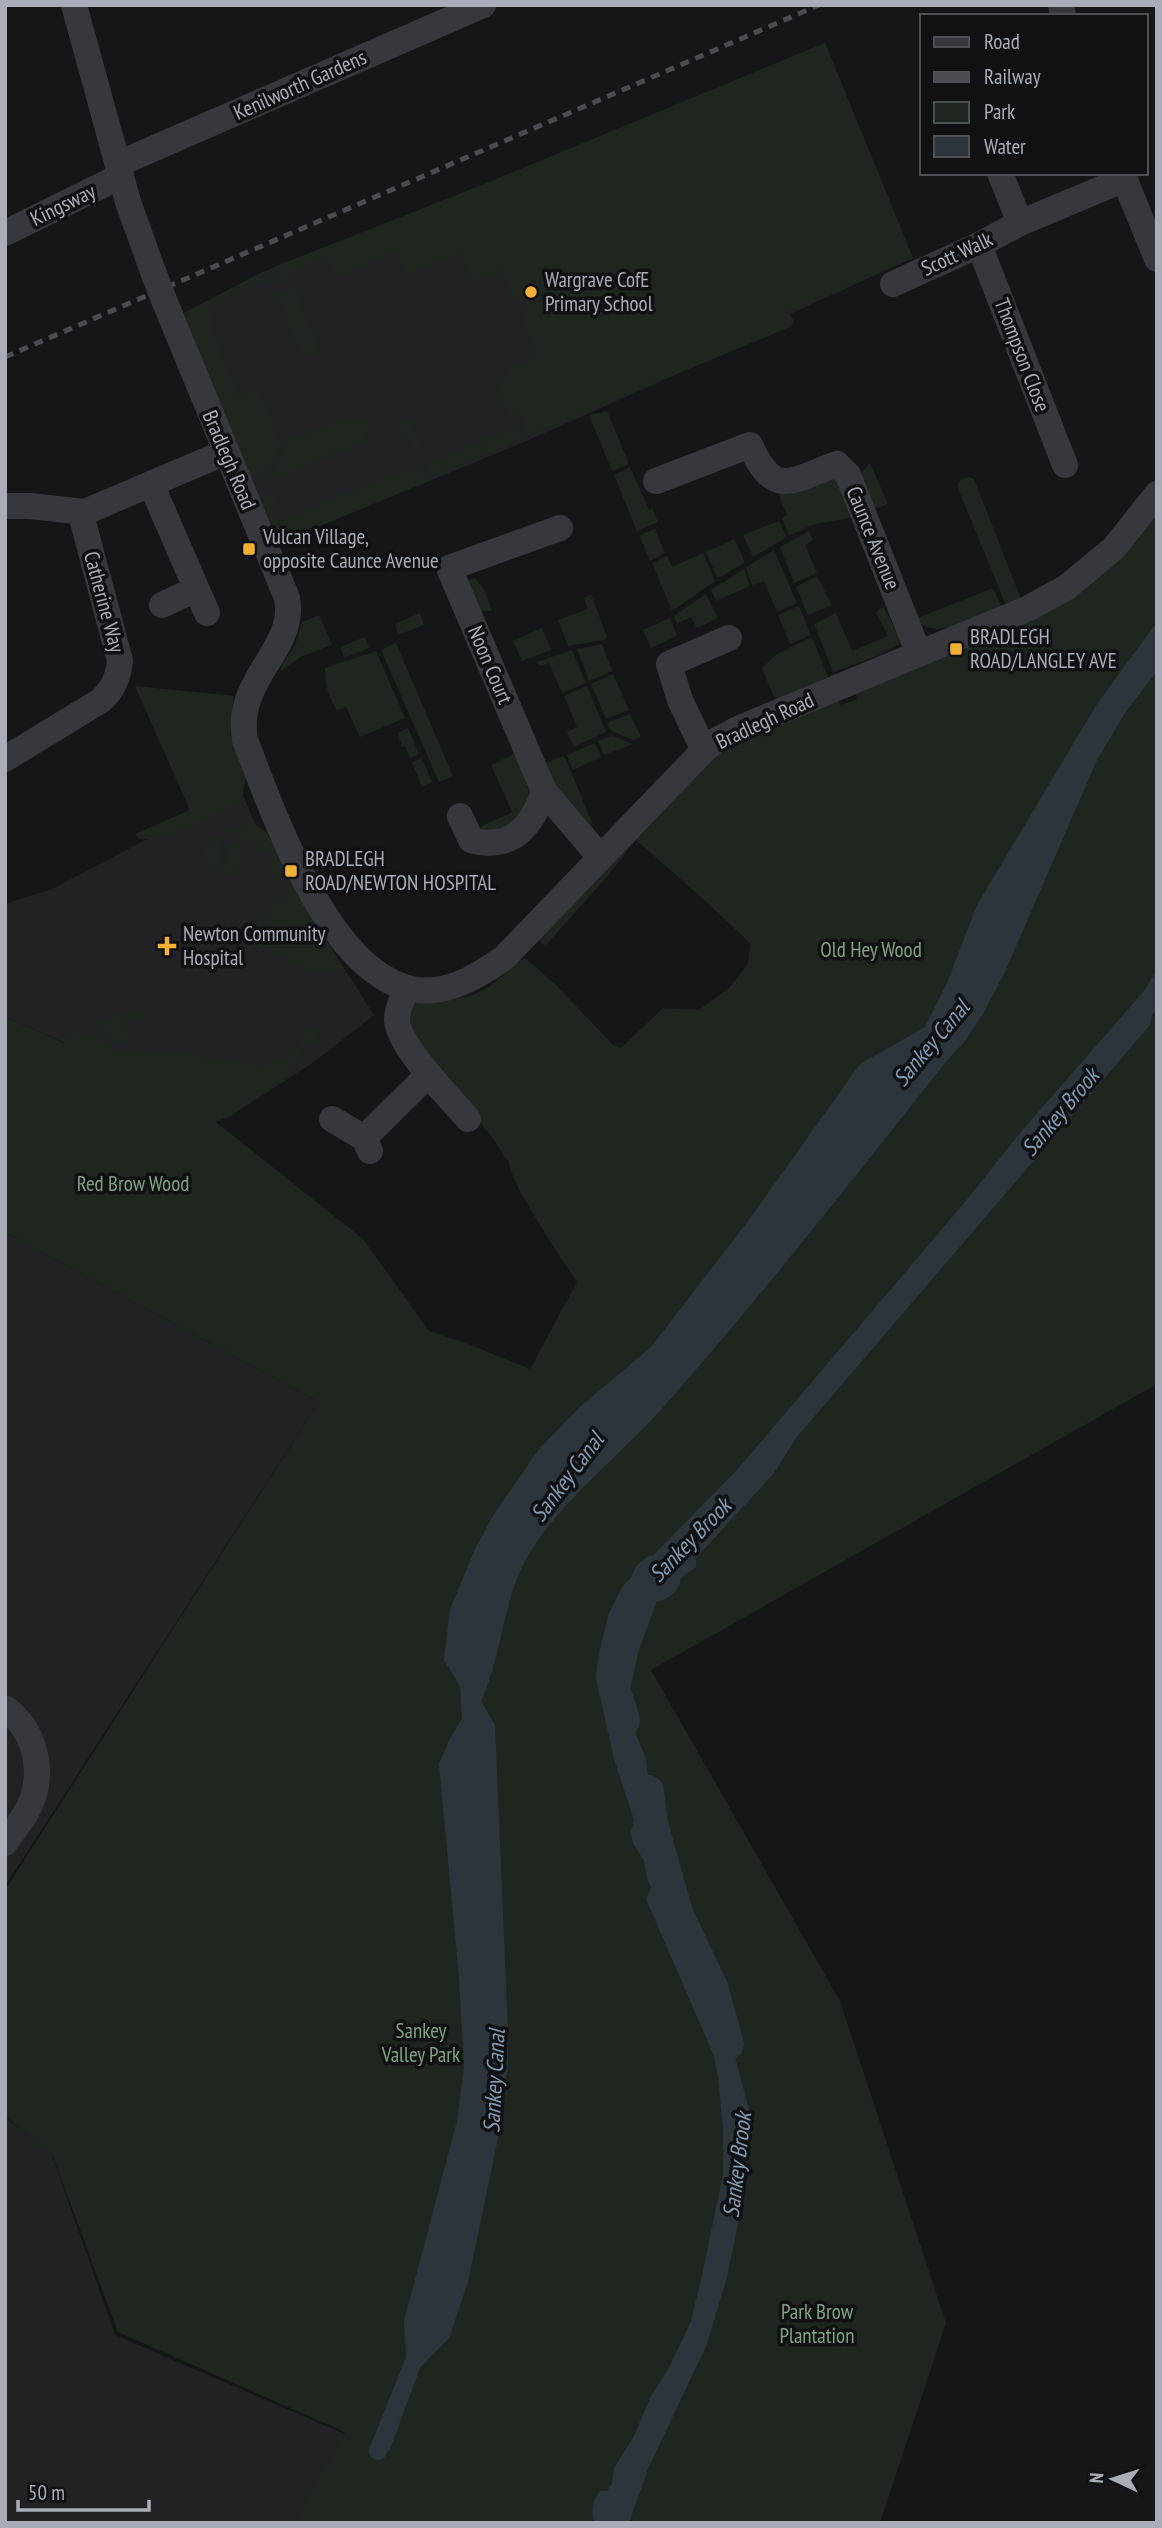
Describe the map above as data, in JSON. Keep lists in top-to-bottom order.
{
  "streets": {
    "street": [
      "Kenilworth Gardens",
      "Kingsway",
      "Scott Walk",
      "Thompson Close",
      "Bradlegh Road",
      "Caunce Avenue",
      "Catherine Way",
      "Noon Court"
    ]
  },
  "crossings": [
    ["Kenilworth Gardens", "Kingsway"],
    ["Kenilworth Gardens", "Bradlegh Road"],
    ["Kingsway", "Bradlegh Road"],
    ["Scott Walk", "Thompson Close"],
    ["Bradlegh Road", "Caunce Avenue"],
    ["Bradlegh Road", "Noon Court"]
  ],
  "water": ["Sankey Canal", "Sankey Brook"],
  "parks": [
    "Old Hey Wood",
    "Red Brow Wood",
    "Sankey Valley Park",
    "Park Brow Plantation"
  ],
  "places": {
    "other": ["Wargrave CofE Primary School"],
    "transit": ["Vulcan Village, opposite Caunce Avenue", "BRADLEGH ROAD/LANGLEY AVE", "BRADLEGH ROAD/NEWTON HOSPITAL"],
    "health": ["Newton Community Hospital"]
  },
  "legend": [
    "Road",
    "Railway",
    "Park",
    "Water"
  ],
  "scale_bar": "50 m",
  "north": "left"
}
